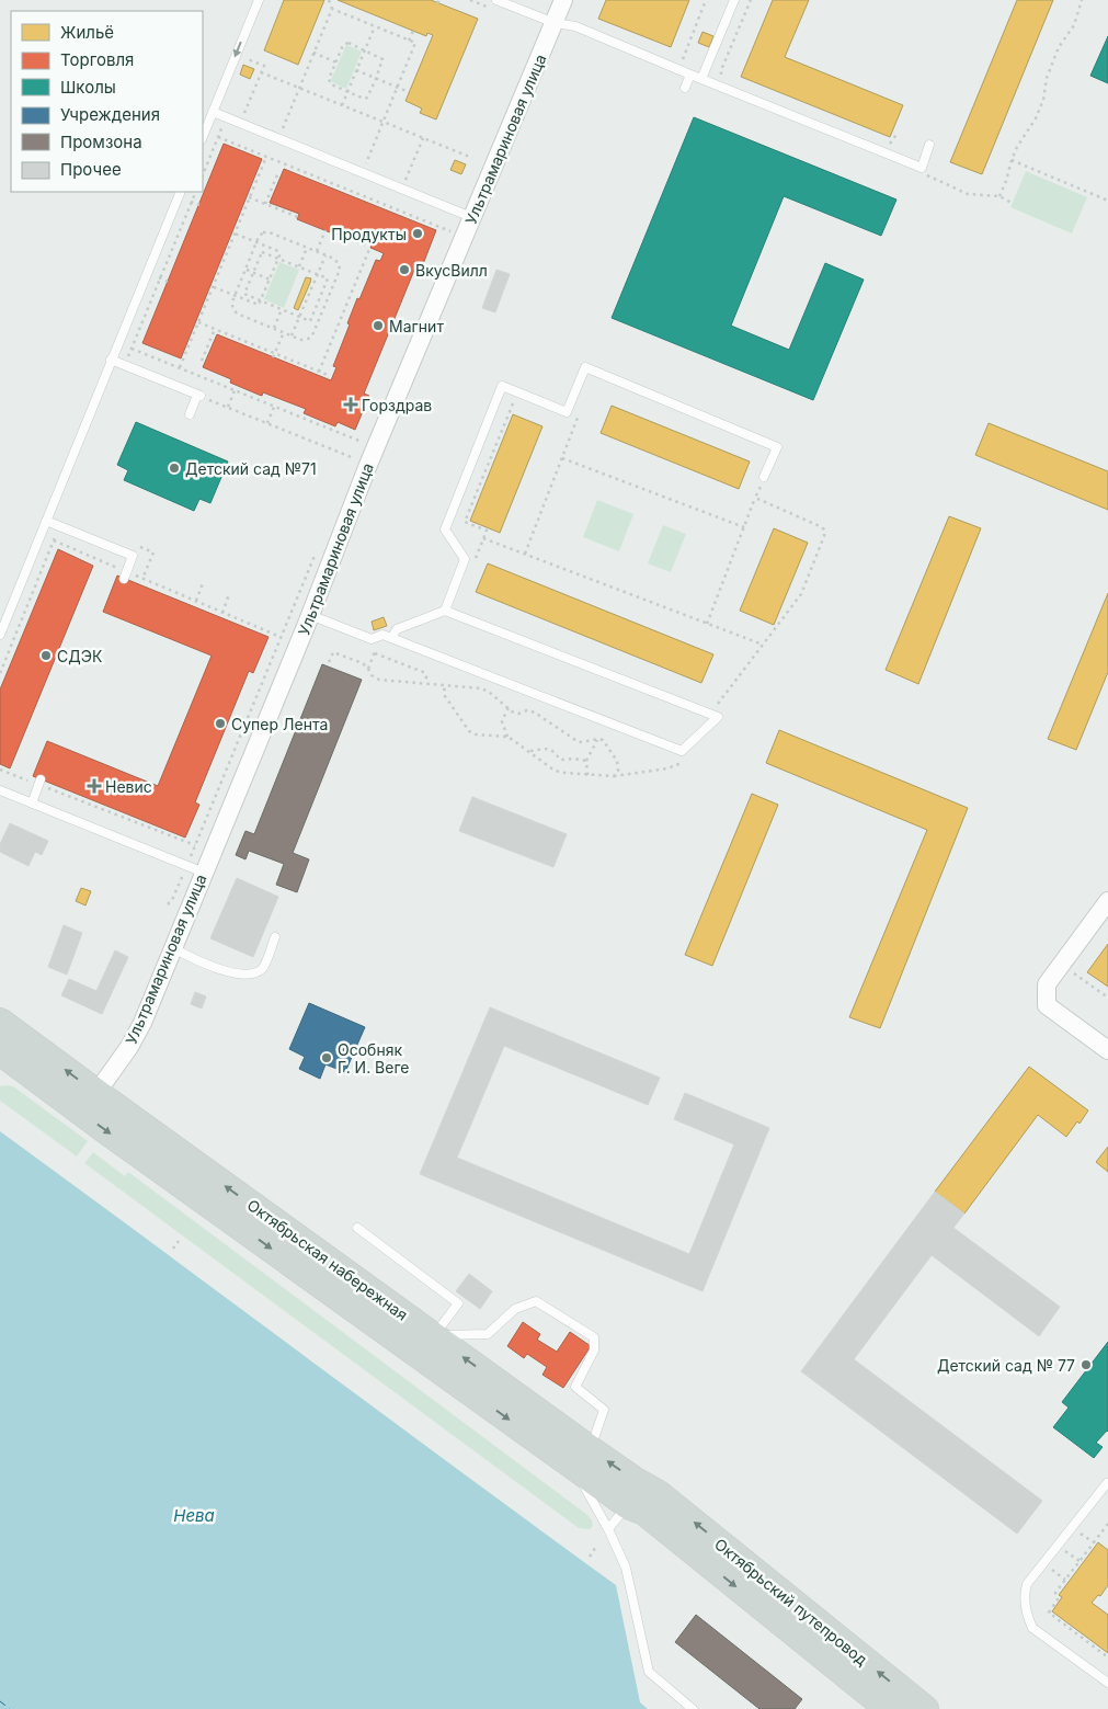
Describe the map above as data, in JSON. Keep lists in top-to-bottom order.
{
  "streets": {
    "main road": ["Октябрьская набережная", "Октябрьский путепровод"],
    "street": ["Ультрамариновая улица"]
  },
  "crossings": [
    ["Ультрамариновая улица", "Октябрьская набережная"],
    ["Октябрьская набережная", "Октябрьский путепровод"]
  ],
  "water": ["Нева"],
  "places": {
    "other": [
      "Продукты",
      "ВкусВилл",
      "Магнит",
      "Детский сад №71",
      "СДЭК",
      "Супер Лента",
      "Особняк Г. И. Веге",
      "Детский сад № 77"
    ],
    "health": ["Горздрав", "Невис"]
  },
  "legend": [
    "Жильё",
    "Торговля",
    "Школы",
    "Учреждения",
    "Промзона",
    "Прочее"
  ]
}
